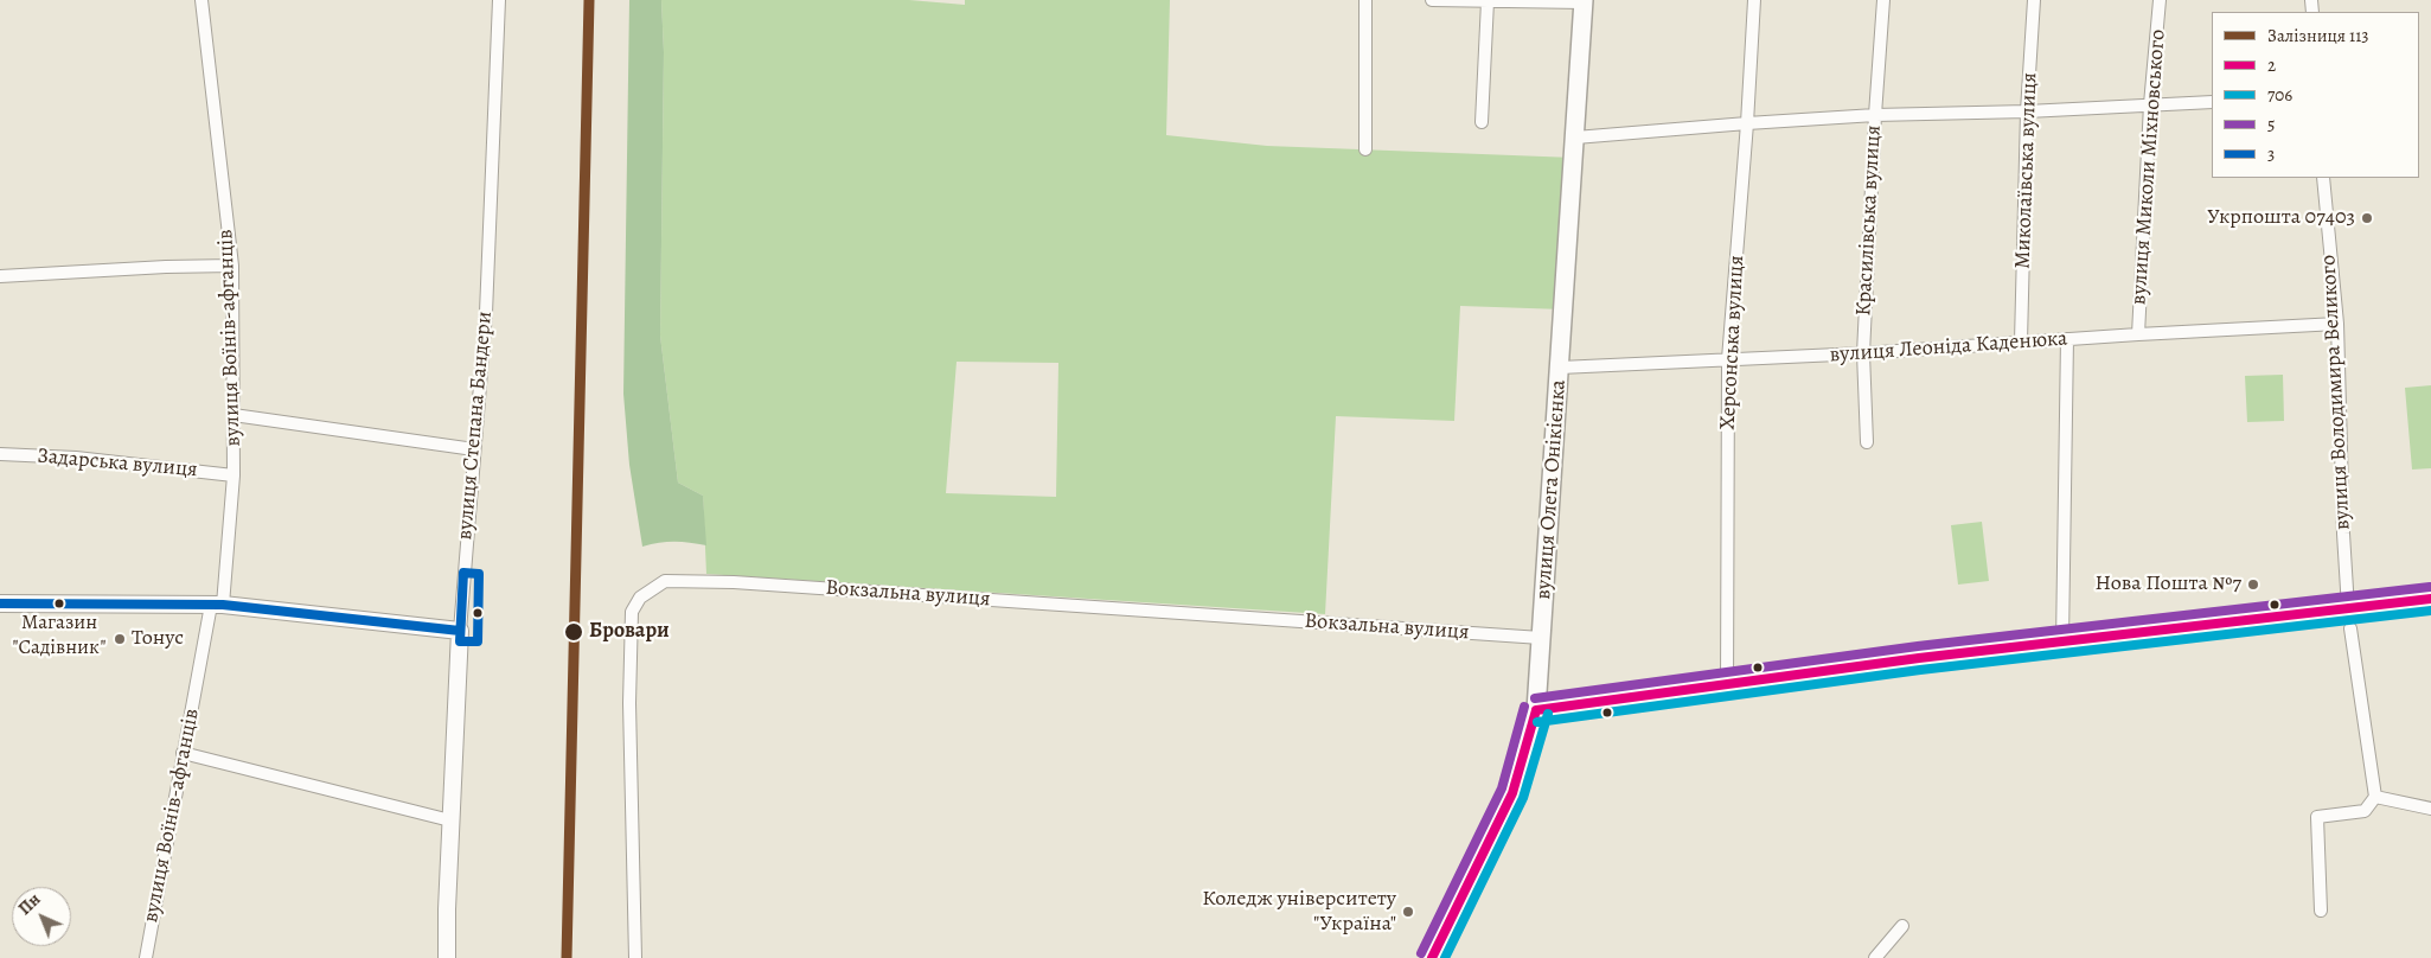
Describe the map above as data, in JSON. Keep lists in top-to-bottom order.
{
  "streets": {
    "main road": ["вулиця Степана Бандери", "вулиця Олега Онікієнка"],
    "street": [
      "вулиця Миколи Міхновського",
      "Миколаївська вулиця",
      "Красилівська вулиця",
      "вулиця Воїнів-афганців",
      "Херсонська вулиця",
      "вулиця Леоніда Каденюка",
      "вулиця Володимира Великого",
      "Задарська вулиця",
      "Вокзальна вулиця"
    ]
  },
  "crossings": [
    ["вулиця Миколи Міхновського", "вулиця Леоніда Каденюка"],
    ["Миколаївська вулиця", "вулиця Леоніда Каденюка"],
    ["Красилівська вулиця", "вулиця Леоніда Каденюка"],
    ["вулиця Воїнів-афганців", "Задарська вулиця"],
    ["Херсонська вулиця", "вулиця Леоніда Каденюка"],
    ["вулиця Леоніда Каденюка", "вулиця Володимира Великого"],
    ["вулиця Леоніда Каденюка", "вулиця Олега Онікієнка"],
    ["вулиця Олега Онікієнка", "Вокзальна вулиця"]
  ],
  "places": [
    "Укрпошта 07403",
    "Нова Пошта №7",
    "Магазин \"Садівник\"",
    "Бровари",
    "Тонус",
    "Коледж університету \"Україна\""
  ],
  "lines": [
    "rail line 113",
    "transit line 3",
    "transit line 5",
    "transit line 2",
    "transit line 706"
  ],
  "legend": [
    "Залізниця 113",
    "2",
    "706",
    "5",
    "3"
  ],
  "north": "top left"
}
